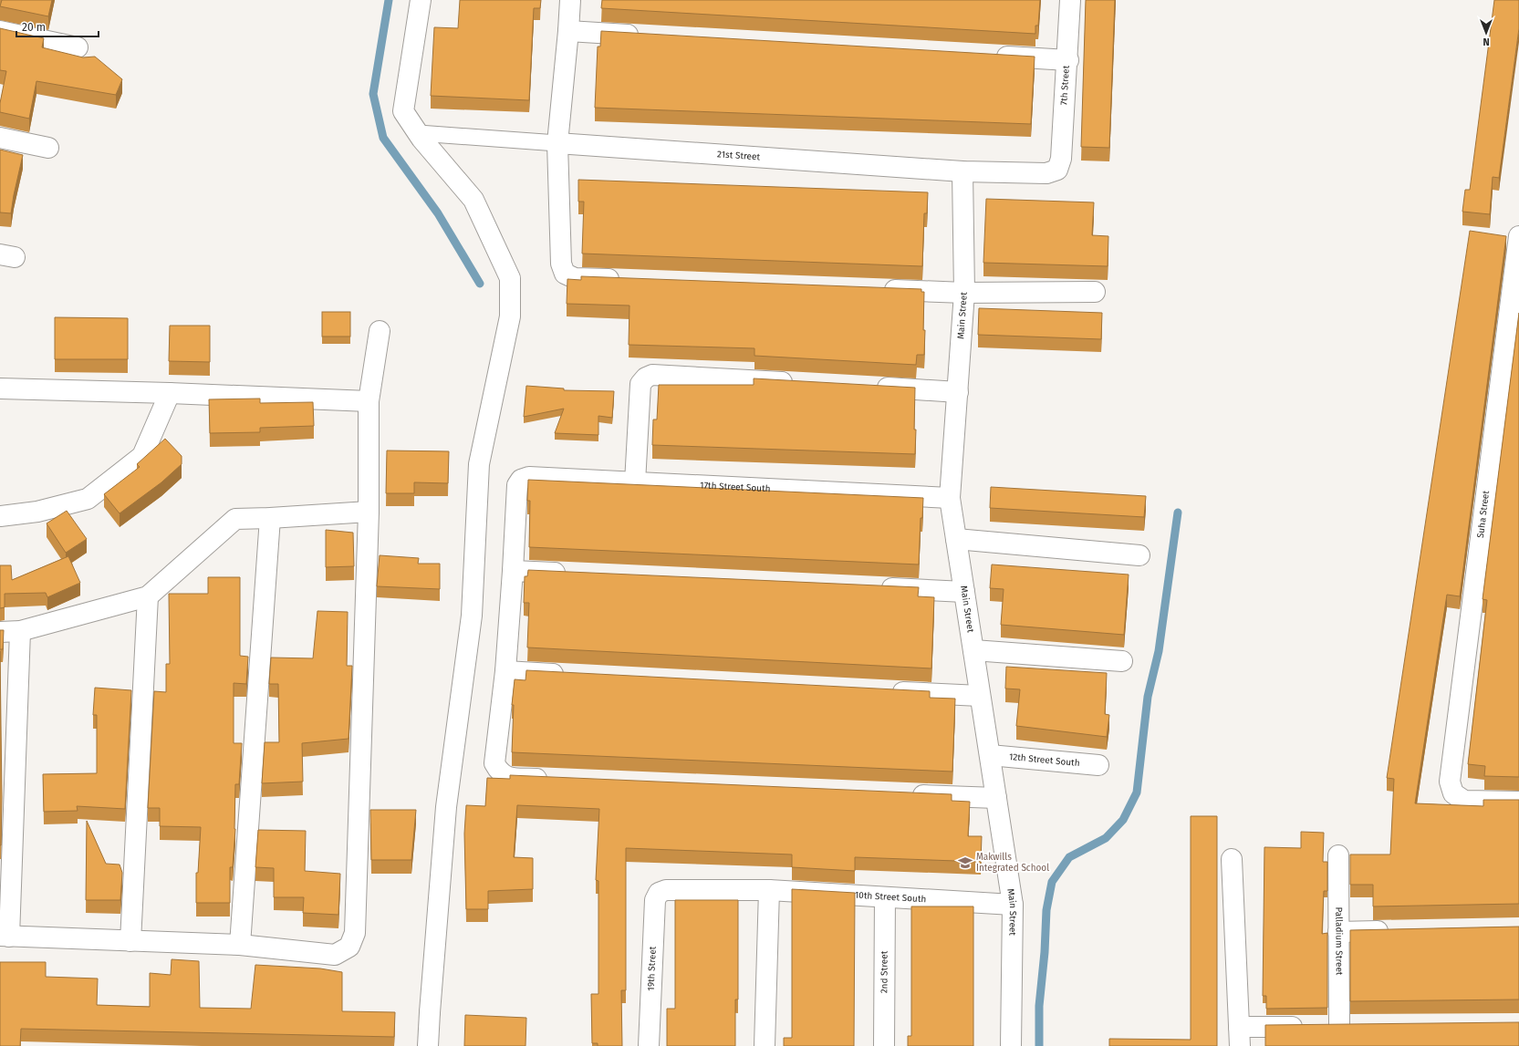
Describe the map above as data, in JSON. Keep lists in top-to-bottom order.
{
  "streets": {
    "street": [
      "7th Street",
      "21st Street",
      "Main Street",
      "17th Street South",
      "Suha Street",
      "12th Street South",
      "10th Street South",
      "Palladium Street",
      "19th Street",
      "2nd Street"
    ]
  },
  "crossings": [
    ["7th Street", "21st Street"],
    ["21st Street", "Main Street"],
    ["Main Street", "17th Street South"],
    ["Main Street", "12th Street South"],
    ["Main Street", "10th Street South"],
    ["10th Street South", "19th Street"],
    ["10th Street South", "2nd Street"]
  ],
  "places": {
    "school or university": ["Makwills Integrated School"]
  },
  "scale_bar": "20 m",
  "north": "bottom"
}
